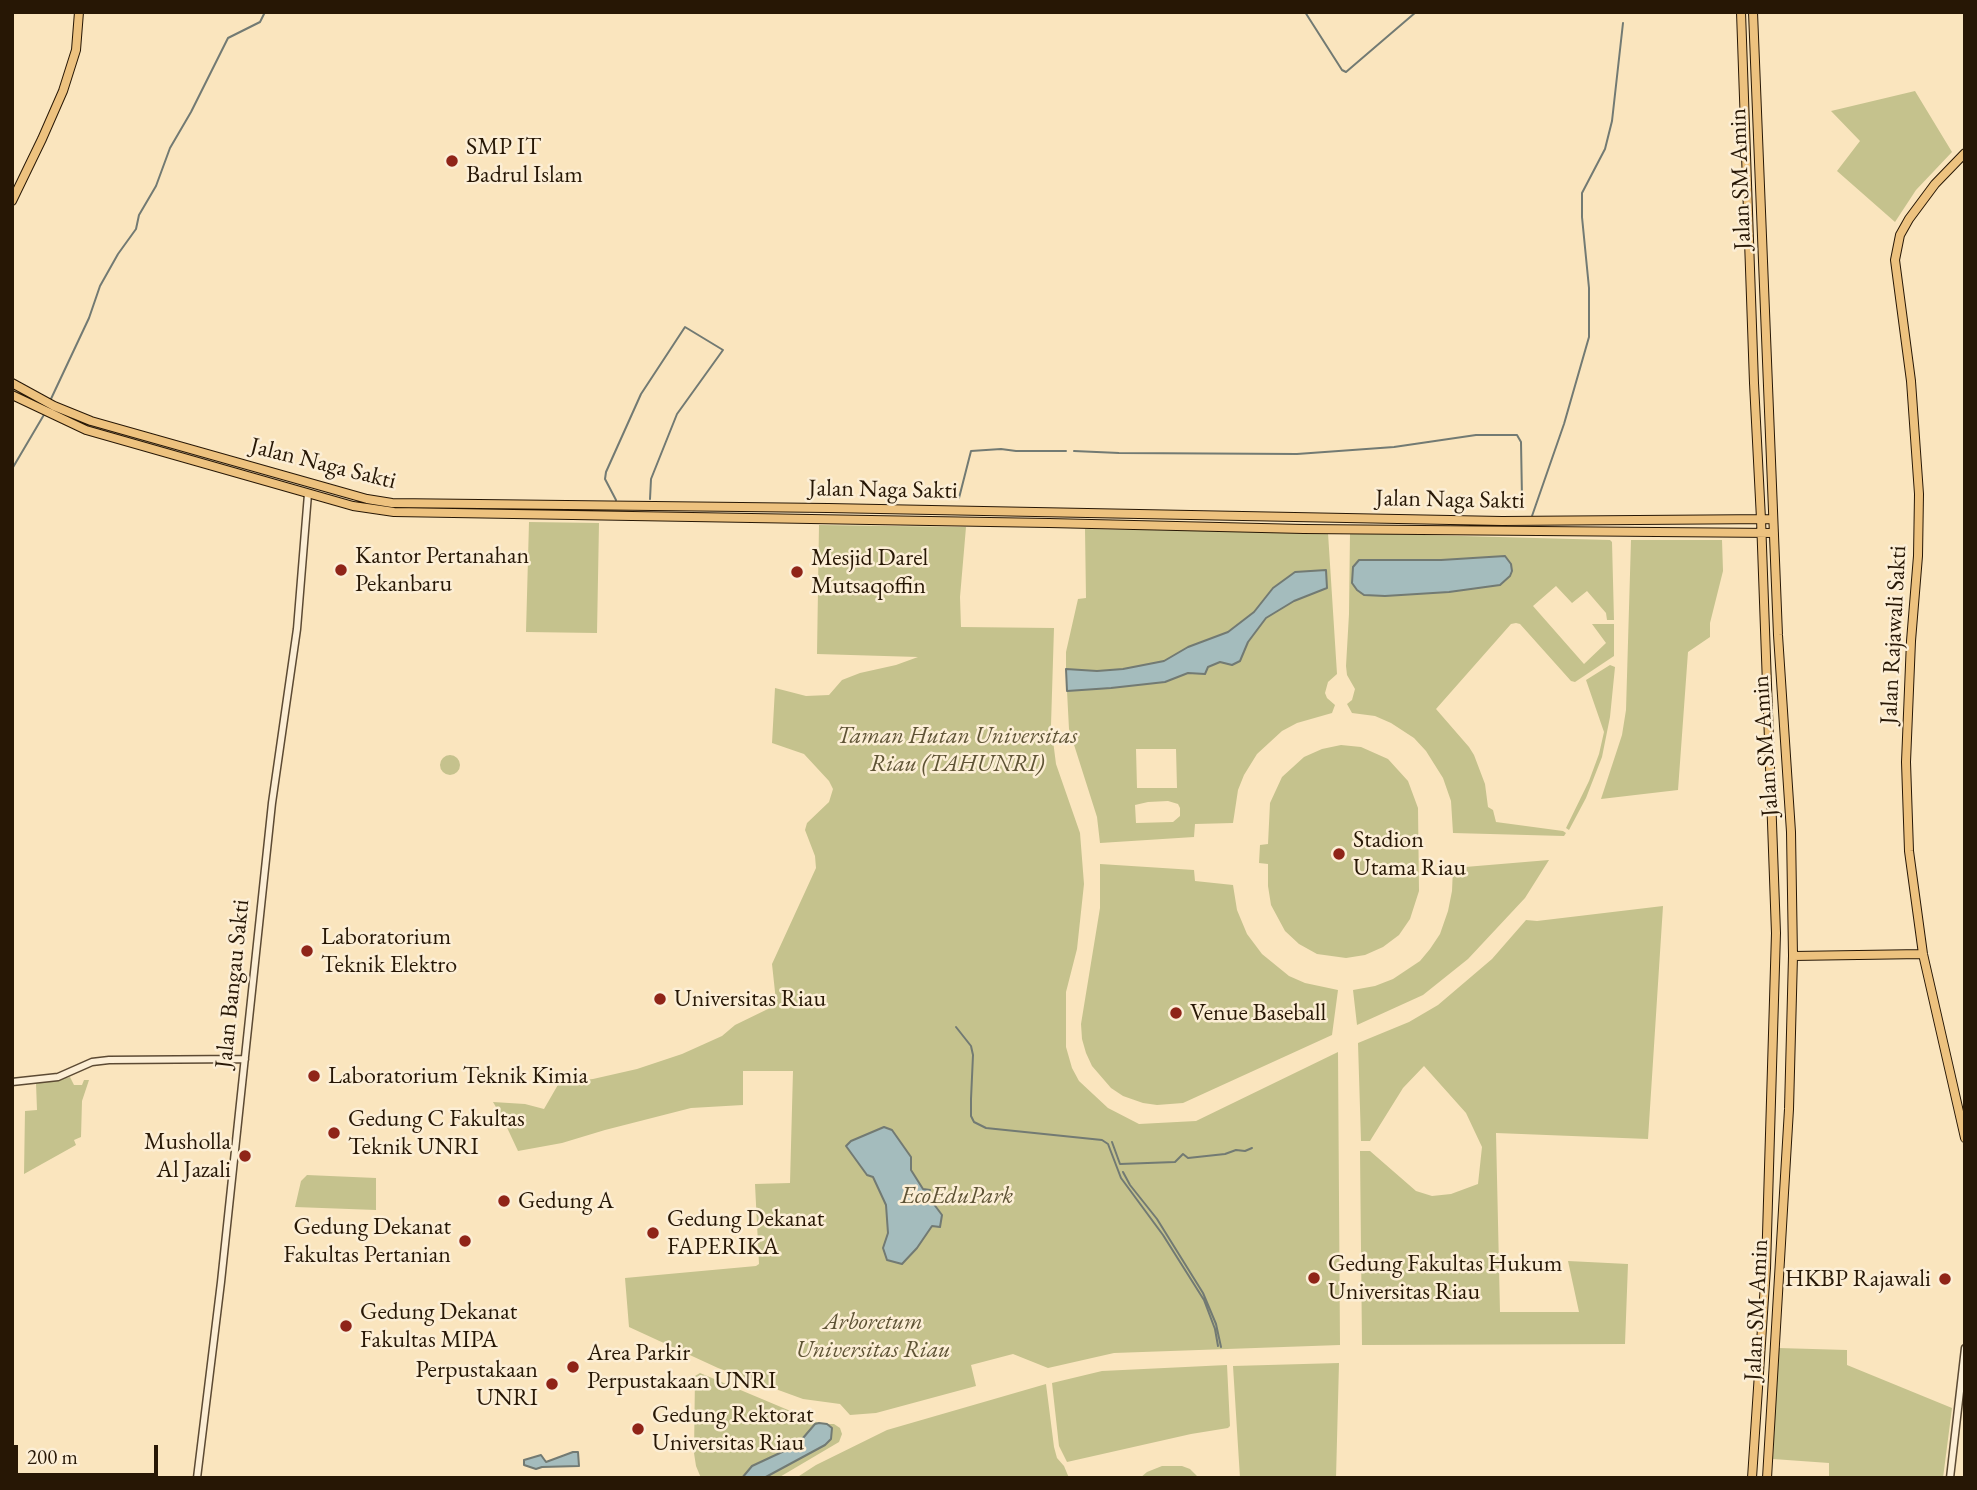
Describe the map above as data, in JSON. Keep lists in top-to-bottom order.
{
  "streets": {
    "main road": ["Jalan SM Amin", "Jalan Naga Sakti", "Jalan Rajawali Sakti"],
    "street": ["Jalan Bangau Sakti"]
  },
  "crossings": [
    ["Jalan SM Amin", "Jalan Naga Sakti"],
    ["Jalan Naga Sakti", "Jalan Bangau Sakti"]
  ],
  "parks": ["Taman Hutan Universitas Riau (TAHUNRI)", "EcoEduPark", "Arboretum Universitas Riau"],
  "places": [
    "SMP IT Badrul Islam",
    "Kantor Pertanahan Pekanbaru",
    "Mesjid Darel Mutsaqoffin",
    "Stadion Utama Riau",
    "Laboratorium Teknik Elektro",
    "Universitas Riau",
    "Venue Baseball",
    "Laboratorium Teknik Kimia",
    "Gedung C Fakultas Teknik UNRI",
    "Musholla Al Jazali",
    "Gedung A",
    "Gedung Dekanat FAPERIKA",
    "Gedung Dekanat Fakultas Pertanian",
    "Gedung Fakultas Hukum Universitas Riau",
    "HKBP Rajawali",
    "Gedung Dekanat Fakultas MIPA",
    "Area Parkir Perpustakaan UNRI",
    "Perpustakaan UNRI",
    "Gedung Rektorat Universitas Riau"
  ],
  "scale_bar": "200 m"
}
